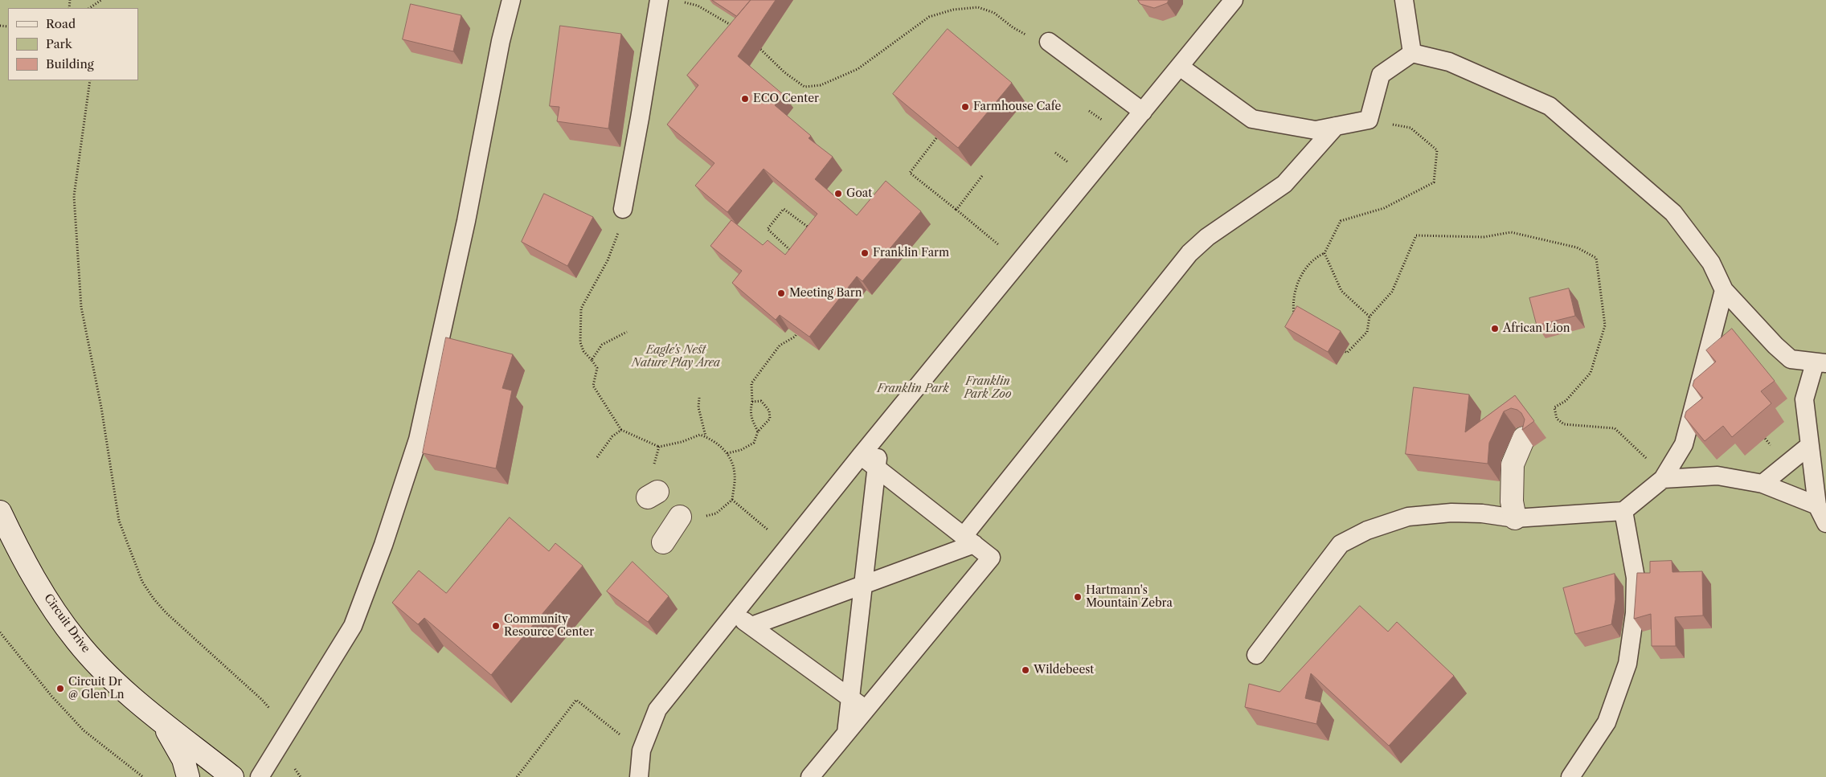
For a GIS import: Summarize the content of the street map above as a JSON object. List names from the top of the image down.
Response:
{
  "streets": {
    "main road": ["Circuit Drive"]
  },
  "parks": ["Eagle's Nest Nature Play Area", "Franklin Park Zoo", "Franklin Park"],
  "places": [
    "ECO Center",
    "Farmhouse Cafe",
    "Goat",
    "Franklin Farm",
    "Meeting Barn",
    "African Lion",
    "Hartmann's Mountain Zebra",
    "Community Resource Center",
    "Wildebeest",
    "Circuit Dr @ Glen Ln"
  ],
  "legend": ["Road", "Park", "Building"]
}
